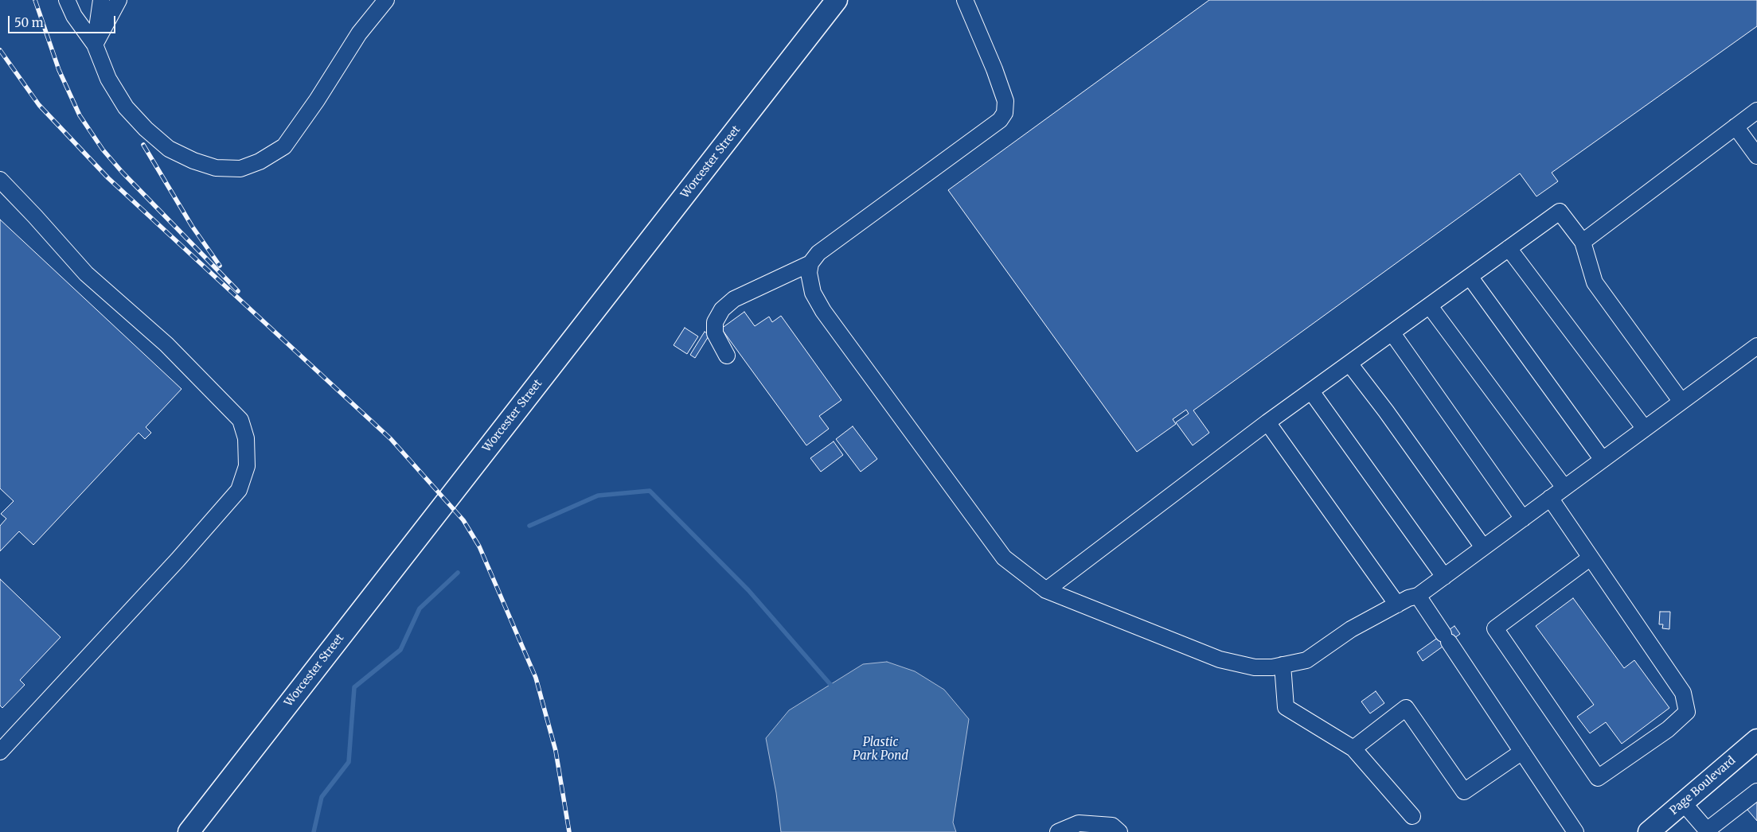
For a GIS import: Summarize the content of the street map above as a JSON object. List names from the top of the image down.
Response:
{
  "streets": {
    "main road": ["Worcester Street", "Page Boulevard"]
  },
  "water": ["Plastic Park Pond"],
  "scale_bar": "50 m"
}
